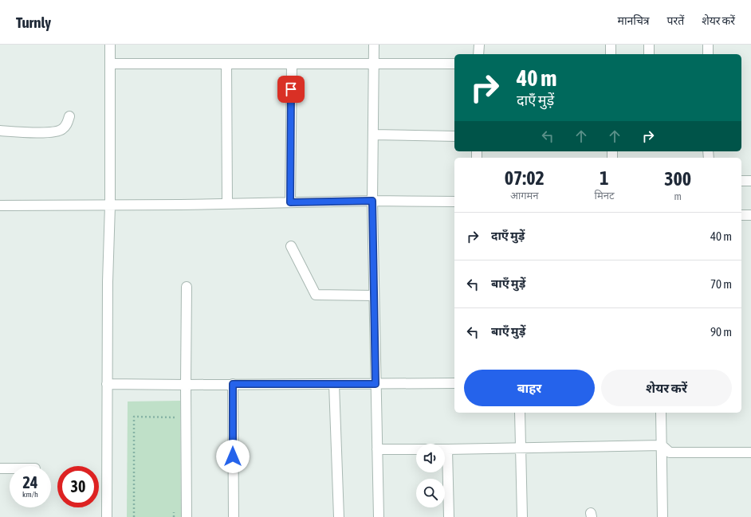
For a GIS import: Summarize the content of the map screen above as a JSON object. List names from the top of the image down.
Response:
{
  "page": {
    "header": "Turnly",
    "nav": ["मानचित्र", "परतें", "शेयर करें"],
    "turn": ["40 m", "दाएँ मुड़ें"],
    "eta": [
      "07:02",
      "आगमन",
      "1",
      "मिनट",
      "300",
      "m"
    ],
    "list": [
      {
        "name": "दाएँ मुड़ें",
        "value": "40 m"
      },
      {
        "name": "बाएँ मुड़ें",
        "value": "70 m"
      },
      {
        "name": "बाएँ मुड़ें",
        "value": "90 m"
      }
    ],
    "buttons": ["बाहर", "शेयर करें"],
    "speed": "24 km/h",
    "limit": "30"
  }
}
